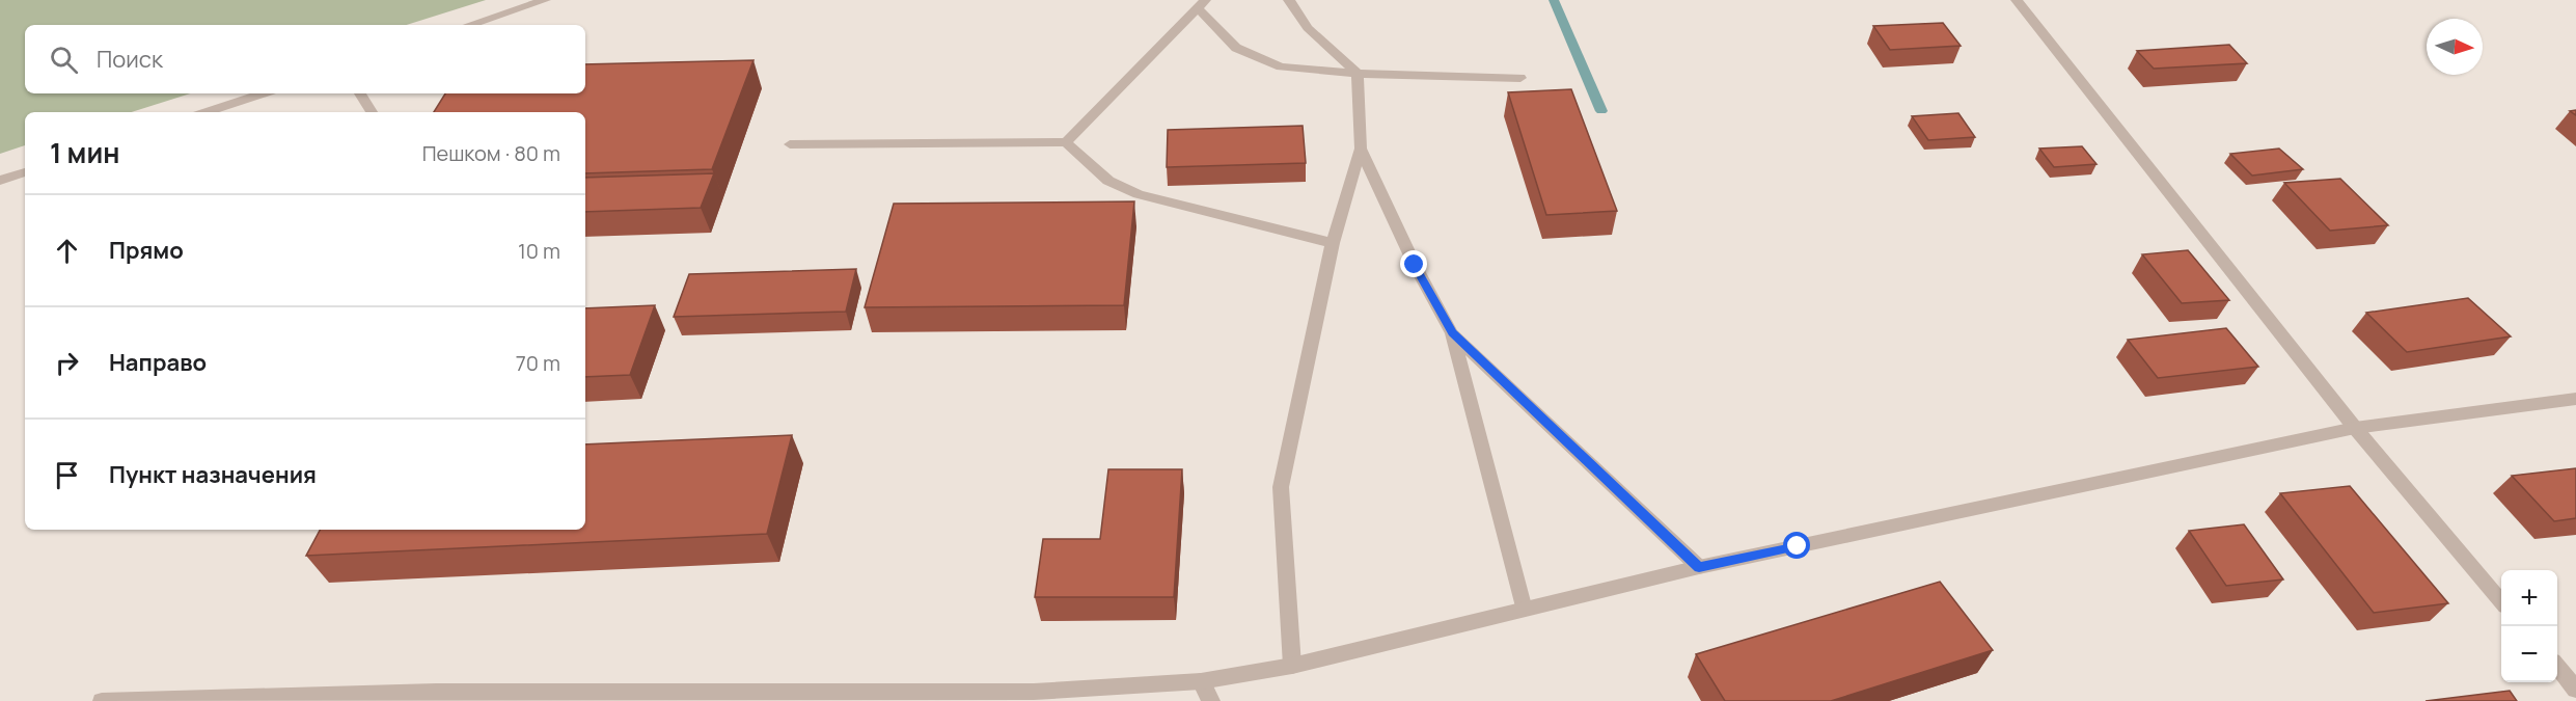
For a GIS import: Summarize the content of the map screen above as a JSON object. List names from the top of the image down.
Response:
{
  "north": "right",
  "page": {
    "search": "Поиск",
    "heading": ["1 мин", "Пешком · 80 m"],
    "list": [
      ["Прямо", "10 m"],
      ["Направо", "70 m"],
      "Пункт назначения"
    ],
    "map_buttons": ["+", "−"]
  }
}
